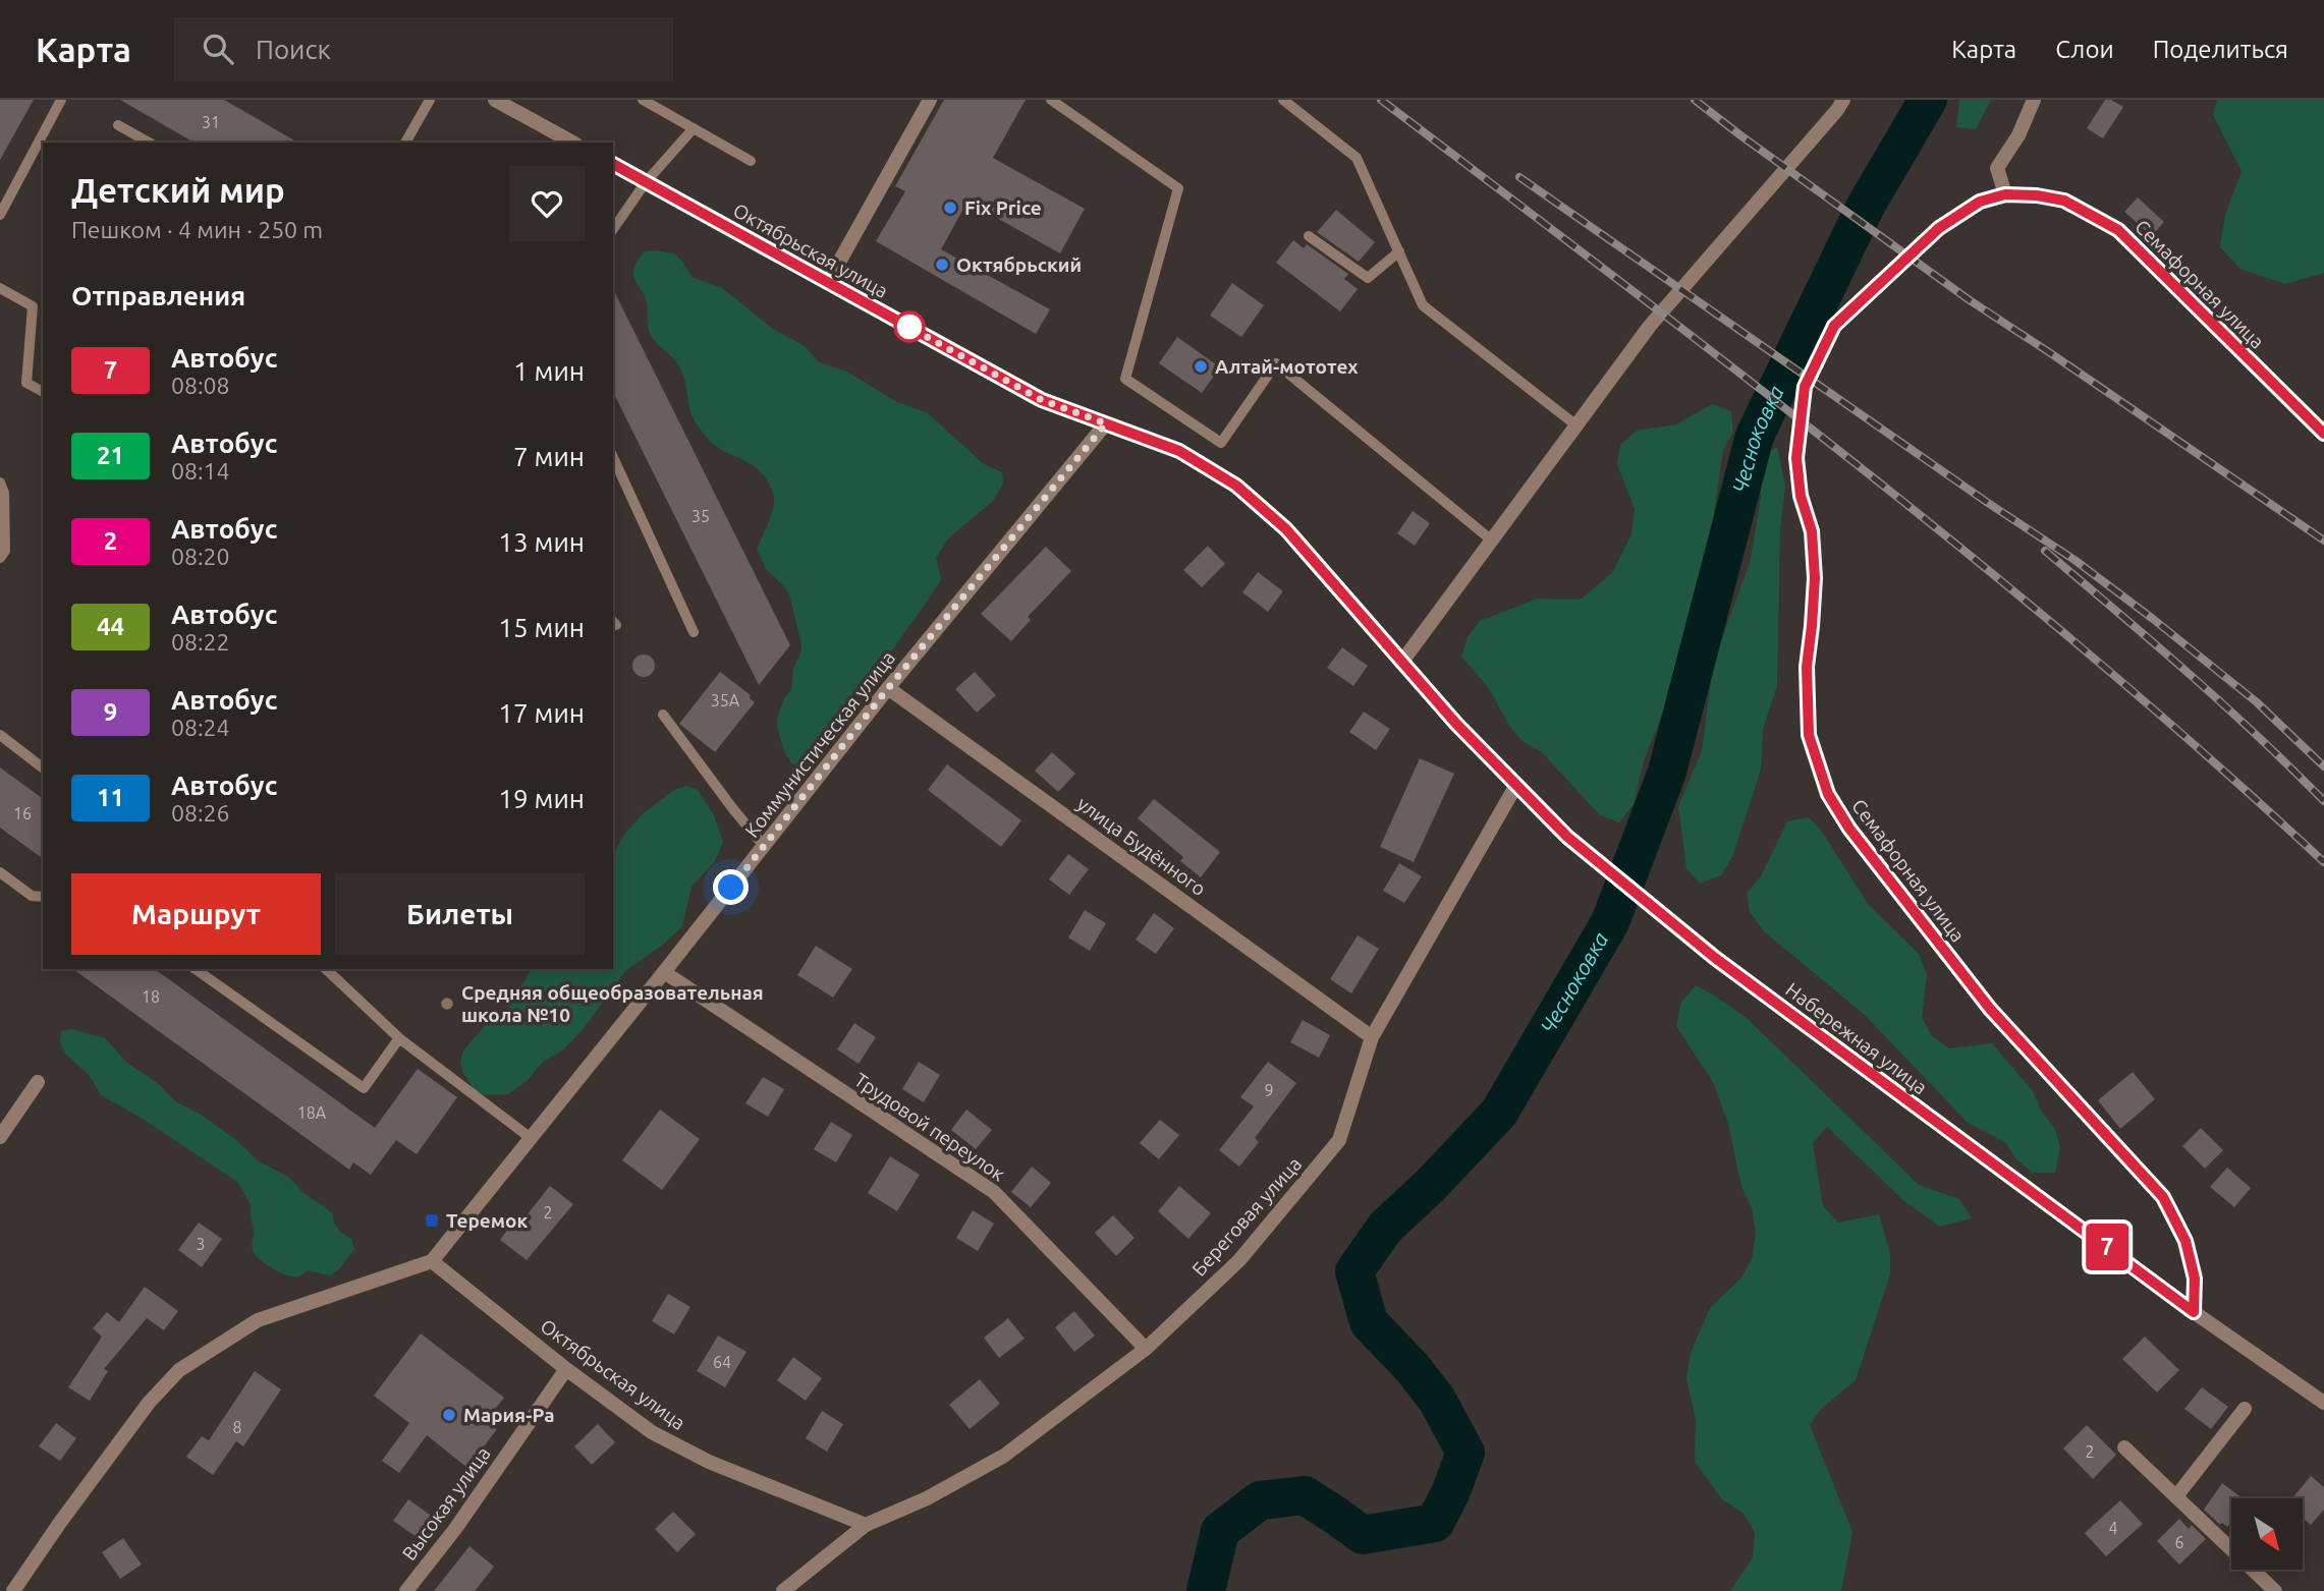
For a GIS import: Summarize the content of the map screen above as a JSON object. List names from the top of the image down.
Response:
{
  "streets": {
    "street": [
      "Октябрьская улица",
      "Семафорная улица",
      "Коммунистическая улица",
      "улица Будённого",
      "Набережная улица",
      "Трудовой переулок",
      "Береговая улица",
      "Высокая улица"
    ]
  },
  "crossings": [
    ["Октябрьская улица", "Коммунистическая улица"],
    ["Октябрьская улица", "Набережная улица"],
    ["Октябрьская улица", "Береговая улица"],
    ["Октябрьская улица", "Высокая улица"],
    ["Семафорная улица", "Набережная улица"],
    ["Коммунистическая улица", "улица Будённого"],
    ["Коммунистическая улица", "Трудовой переулок"],
    ["улица Будённого", "Береговая улица"],
    ["Набережная улица", "Береговая улица"],
    ["Трудовой переулок", "Береговая улица"]
  ],
  "water": ["Чесноковка"],
  "places": {
    "other": [
      "Fix Price",
      "Октябрьский",
      "Алтай-мототех",
      "Средняя общеобразовательная школа №10",
      "Мария-Ра"
    ],
    "transit": ["Теремок"]
  },
  "lines": ["bus line 7"],
  "house_numbers": [
    "31",
    "35",
    "35А",
    "16",
    "18",
    "9",
    "18А",
    "2",
    "3",
    "64",
    "8",
    "2",
    "4",
    "6"
  ],
  "north": "bottom right",
  "page": {
    "header": "Карта",
    "search": "Поиск",
    "nav": ["Карта", "Слои", "Поделиться"],
    "on_map": "7",
    "heading": [
      ["Детский мир", "Пешком · 4 мин · 250 m"],
      "Отправления"
    ],
    "list": [
      {
        "mark": "7",
        "name": "Автобус",
        "note": "08:08",
        "value": "1 мин"
      },
      {
        "mark": "21",
        "name": "Автобус",
        "note": "08:14",
        "value": "7 мин"
      },
      {
        "mark": "2",
        "name": "Автобус",
        "note": "08:20",
        "value": "13 мин"
      },
      {
        "mark": "44",
        "name": "Автобус",
        "note": "08:22",
        "value": "15 мин"
      },
      {
        "mark": "9",
        "name": "Автобус",
        "note": "08:24",
        "value": "17 мин"
      },
      {
        "mark": "11",
        "name": "Автобус",
        "note": "08:26",
        "value": "19 мин"
      }
    ],
    "buttons": ["Маршрут", "Билеты"]
  }
}
